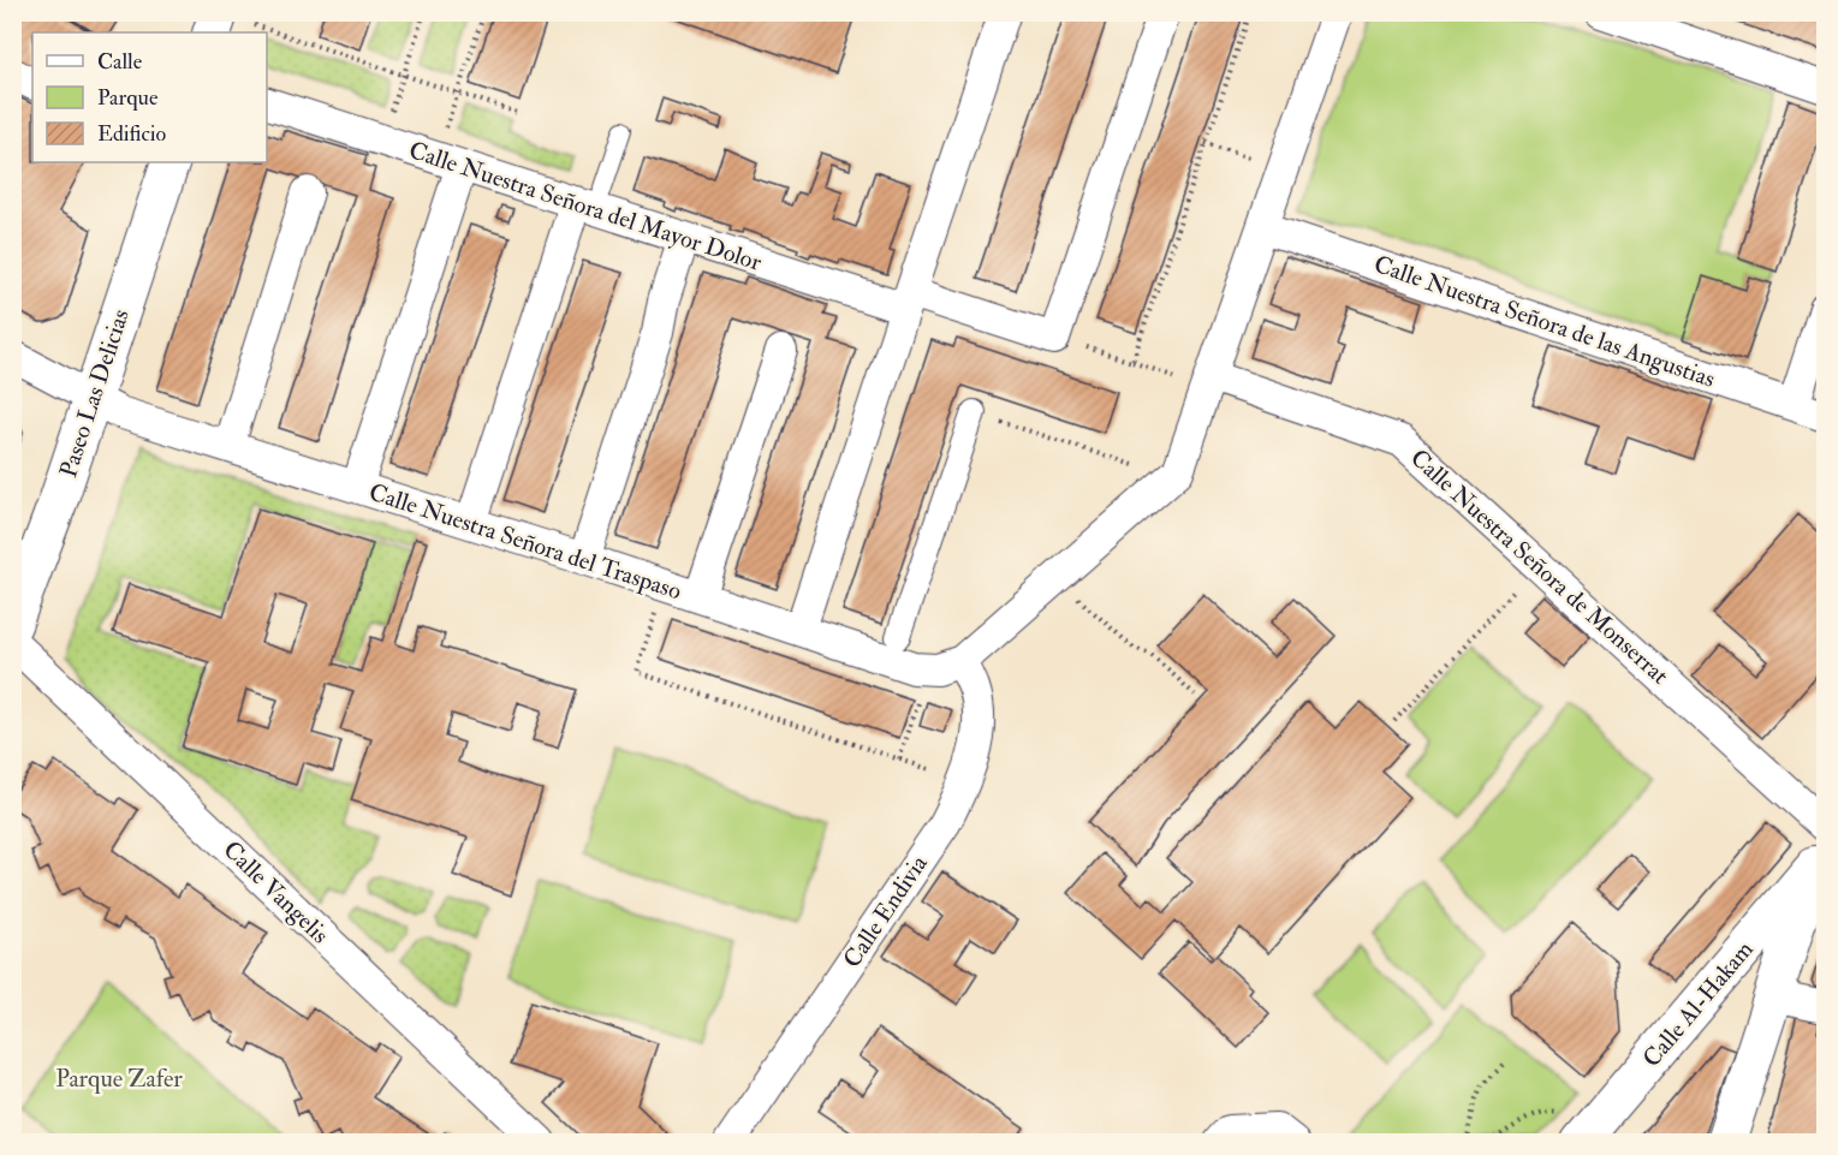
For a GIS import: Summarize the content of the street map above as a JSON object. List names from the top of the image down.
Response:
{
  "streets": {
    "street": [
      "Calle Nuestra Señora del Mayor Dolor",
      "Calle Nuestra Señora de las Angustias",
      "Paseo Las Delicias",
      "Calle Nuestra Señora del Traspaso",
      "Calle Nuestra Señora de Monserrat",
      "Calle Vangelis",
      "Calle Endivia",
      "Calle Al-Hakam"
    ]
  },
  "crossings": [
    ["Paseo Las Delicias", "Calle Nuestra Señora del Traspaso"],
    ["Calle Nuestra Señora del Traspaso", "Calle Endivia"]
  ],
  "parks": ["Parque Zafer"],
  "legend": ["Calle", "Parque", "Edificio"]
}
